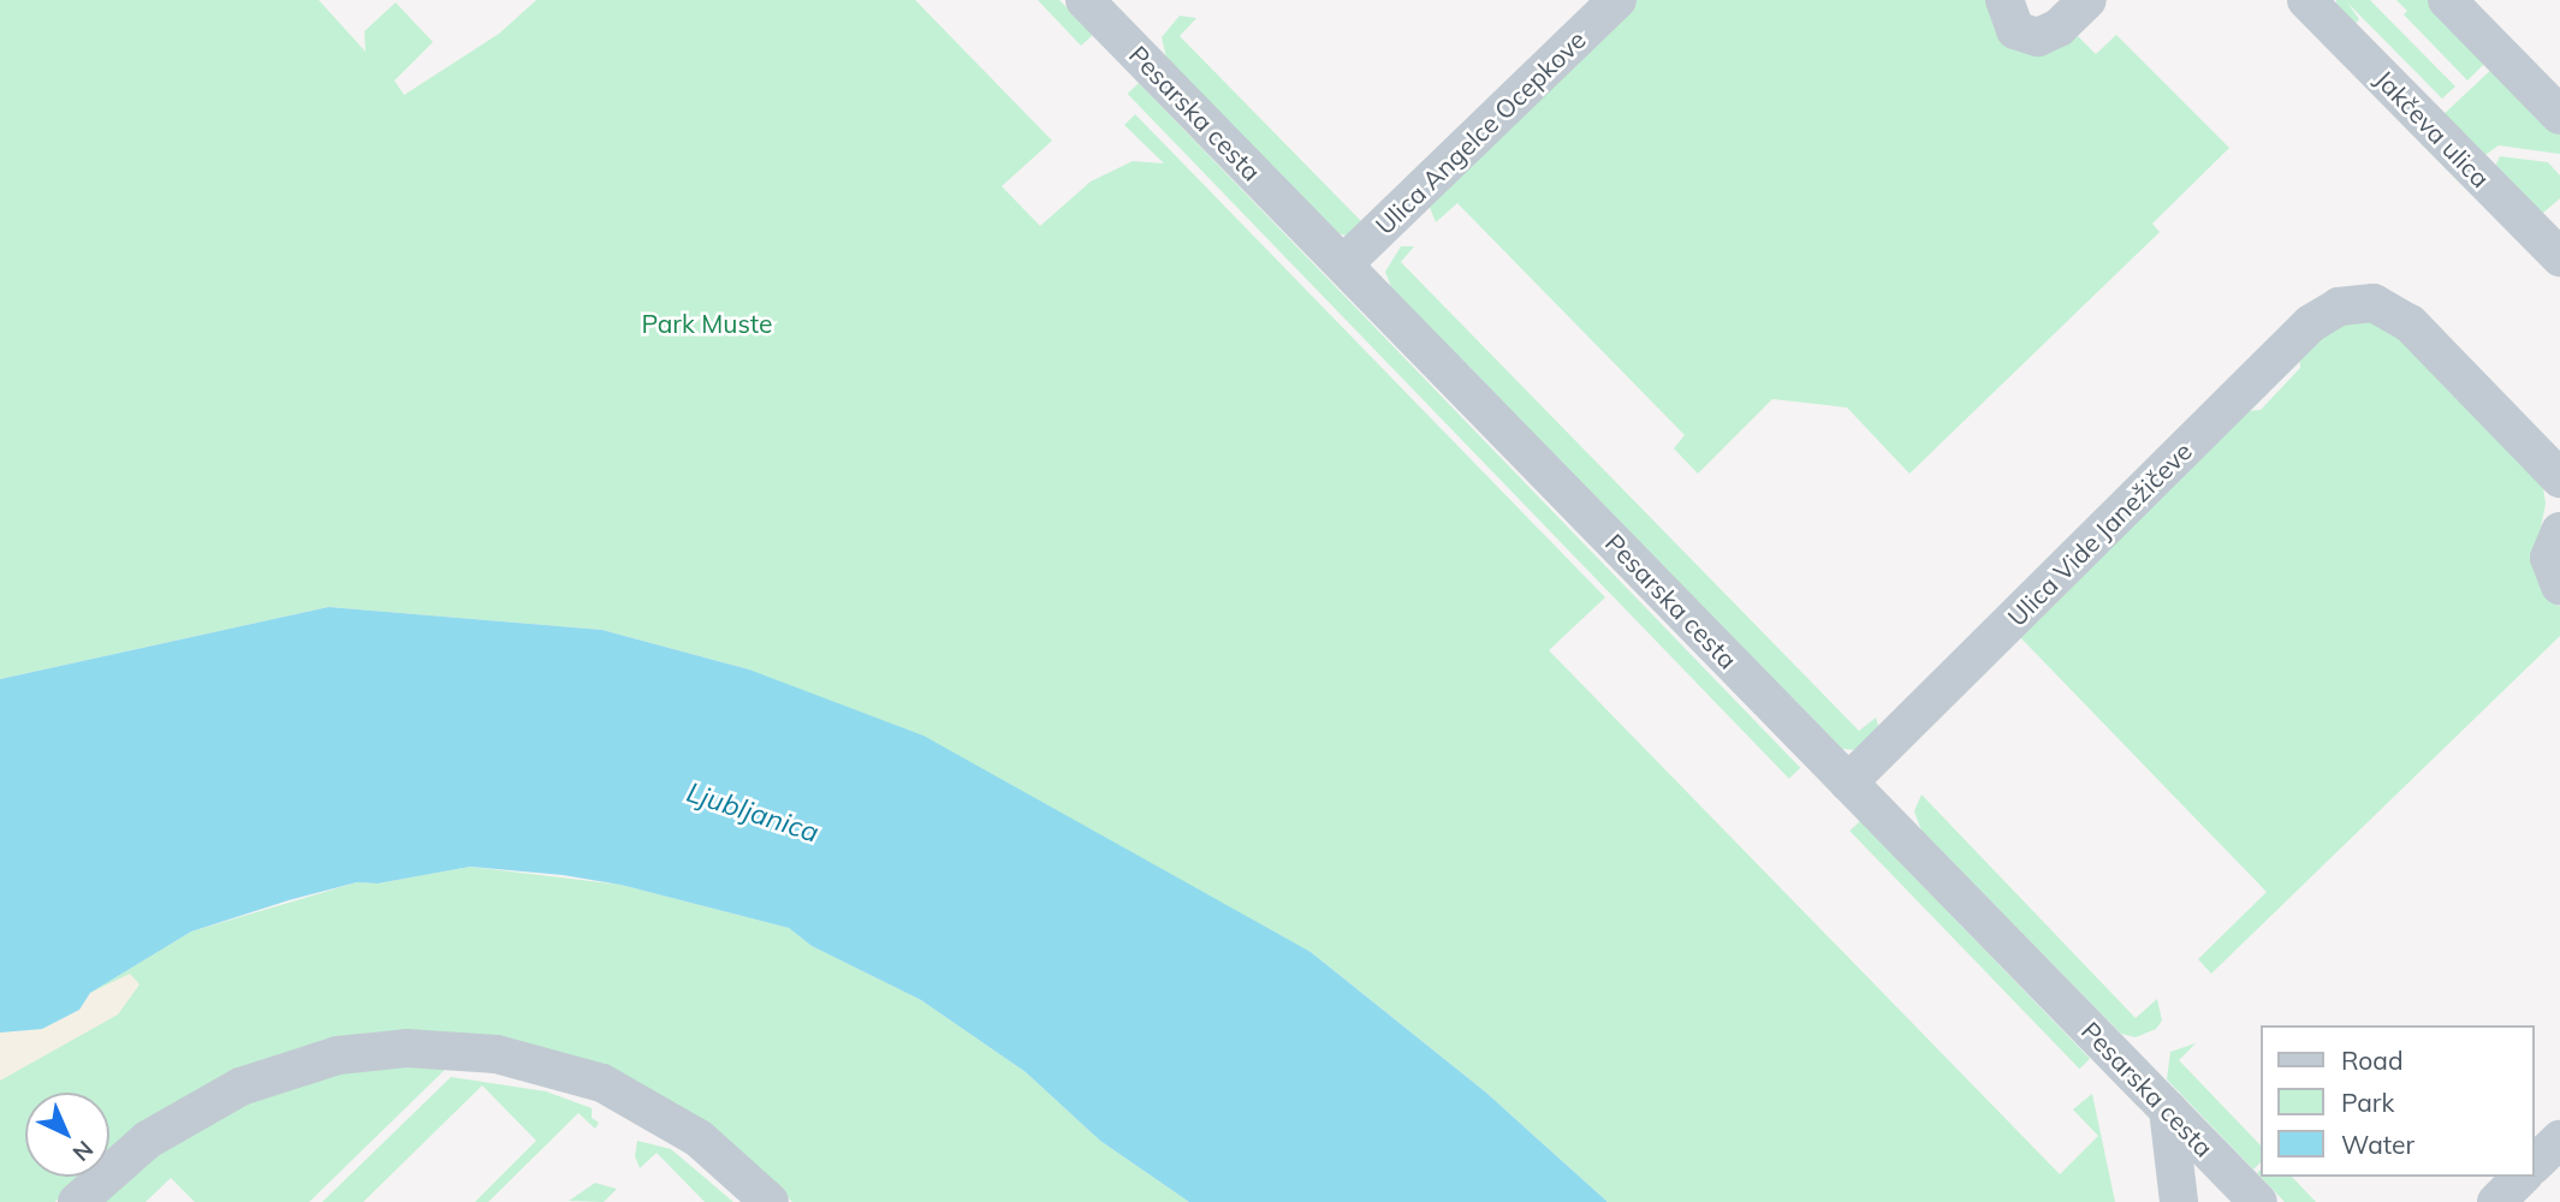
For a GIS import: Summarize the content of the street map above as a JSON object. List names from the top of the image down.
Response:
{
  "streets": {
    "street": [
      "Pesarska cesta",
      "Jakčeva ulica",
      "Ulica Angelce Ocepkove",
      "Ulica Vide Janežičeve"
    ]
  },
  "crossings": [
    ["Pesarska cesta", "Ulica Angelce Ocepkove"],
    ["Pesarska cesta", "Ulica Vide Janežičeve"]
  ],
  "water": ["Ljubljanica"],
  "parks": ["Park Muste"],
  "legend": ["Road", "Park", "Water"],
  "north": "bottom right"
}
